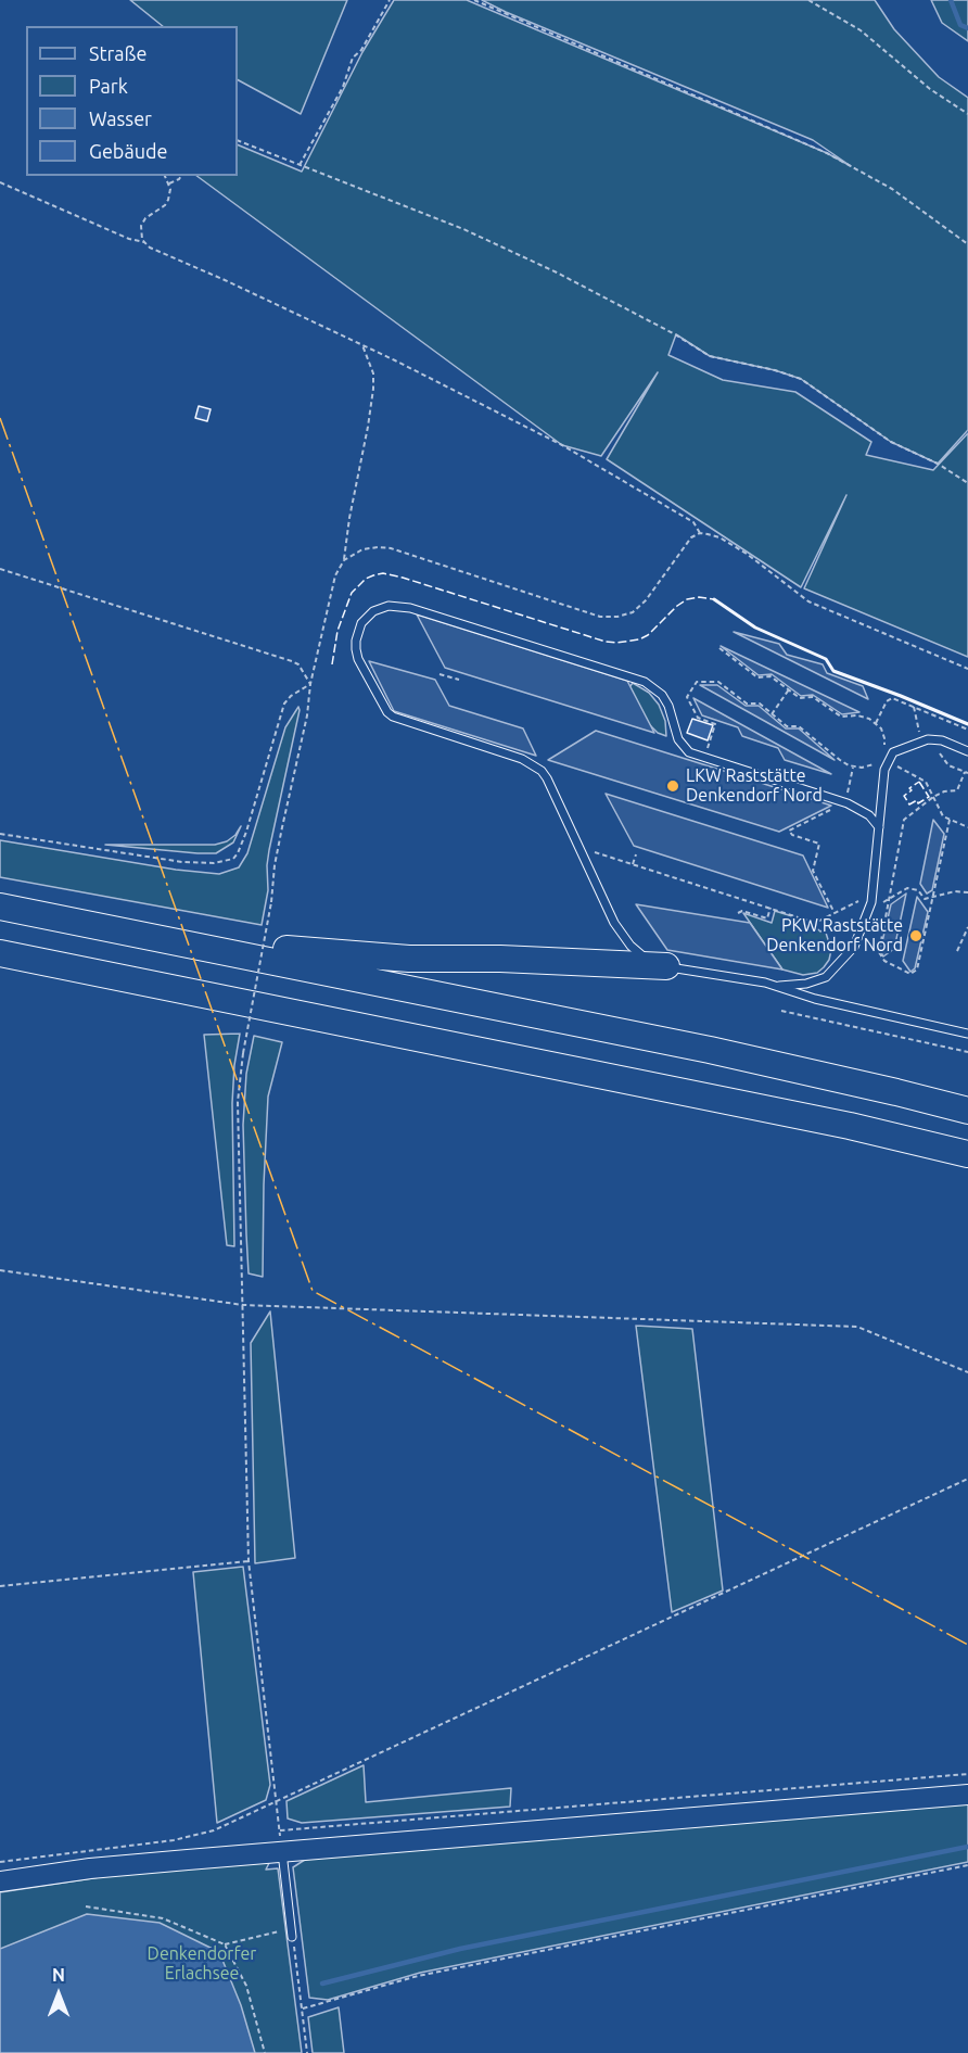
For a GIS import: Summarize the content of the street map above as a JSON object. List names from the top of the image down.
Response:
{
  "parks": ["Denkendorfer Erlachsee"],
  "places": ["LKW Raststätte Denkendorf Nord", "PKW Raststätte Denkendorf Nord"],
  "legend": [
    "Straße",
    "Park",
    "Wasser",
    "Gebäude"
  ],
  "north": "top"
}
